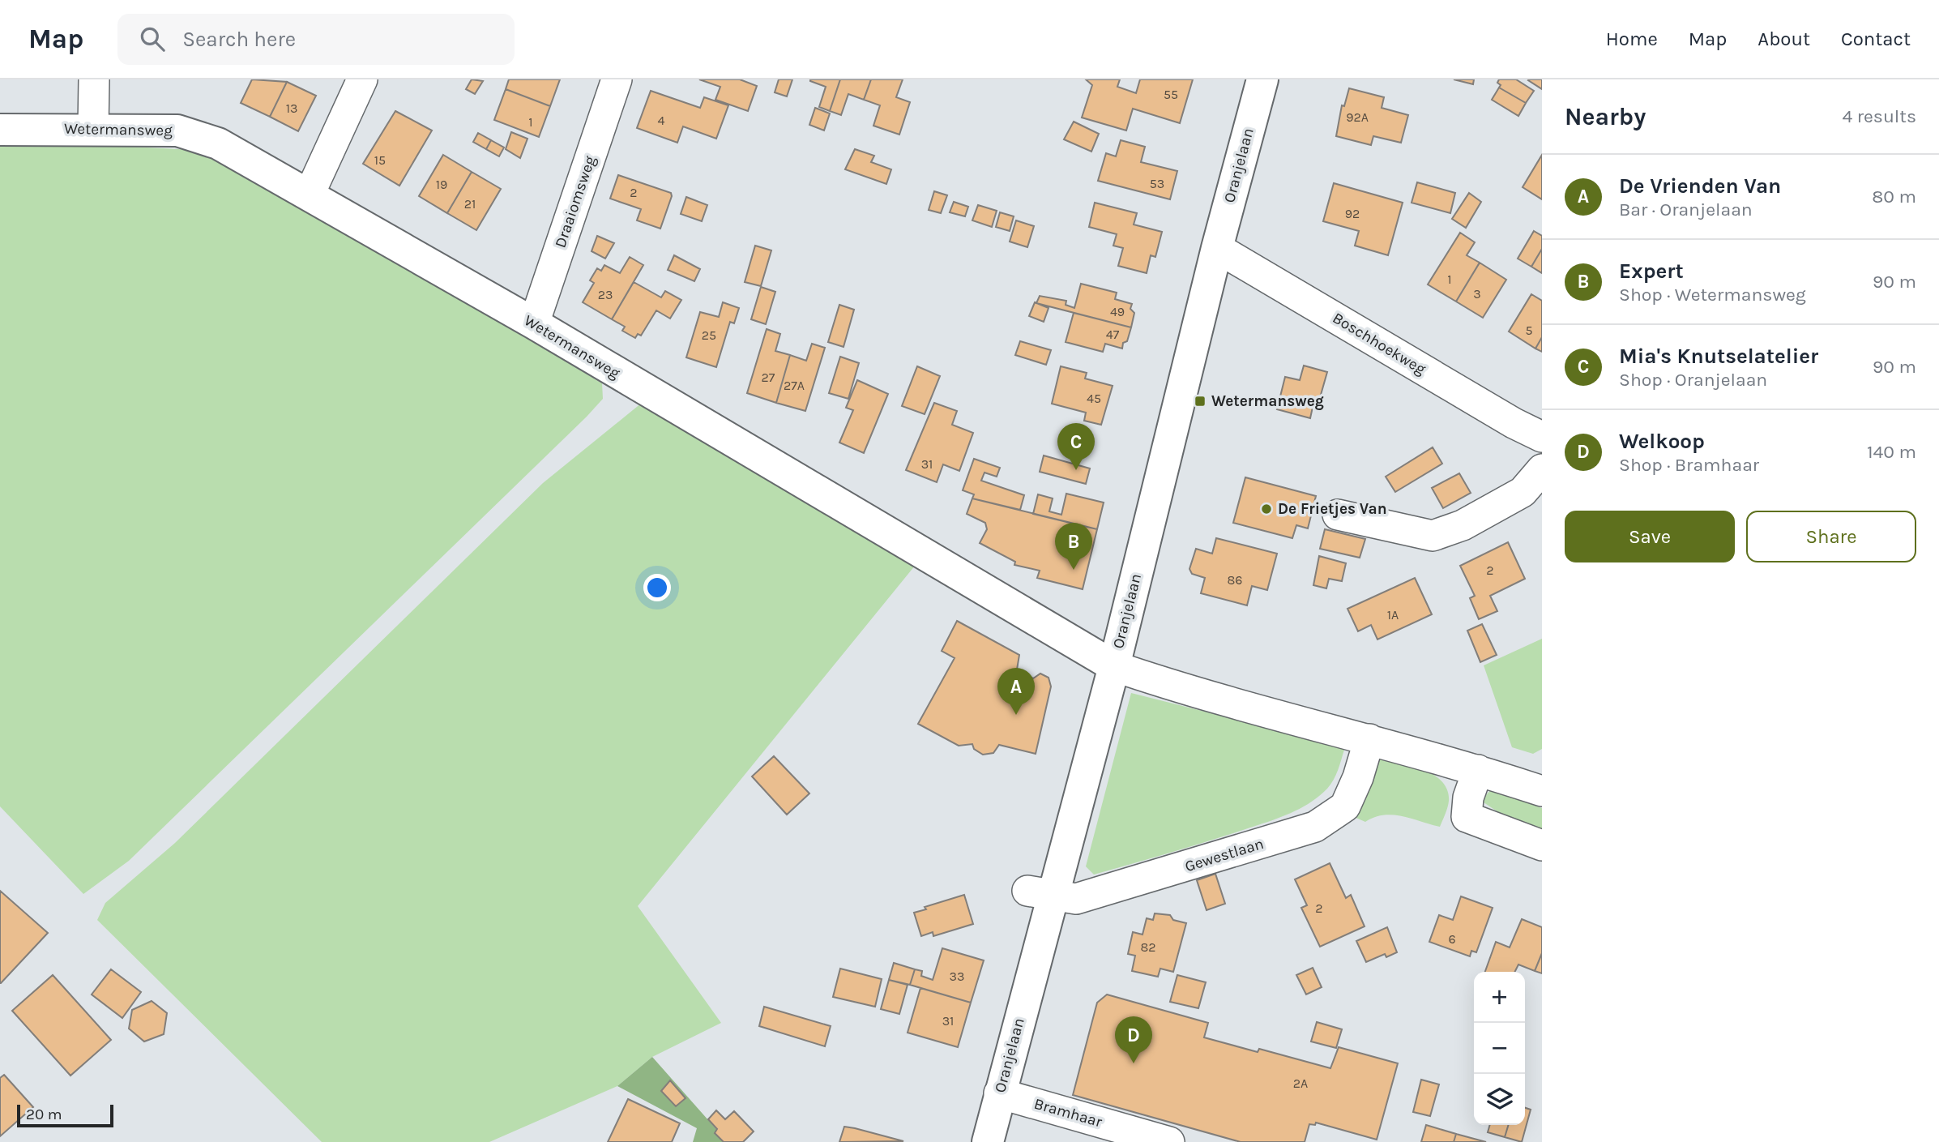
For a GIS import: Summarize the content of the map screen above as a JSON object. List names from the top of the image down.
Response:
{
  "streets": {
    "street": [
      "Wetermansweg",
      "Oranjelaan",
      "Draaiomsweg",
      "Boschhoekweg",
      "Gewestlaan",
      "Bramhaar"
    ]
  },
  "crossings": [
    ["Wetermansweg", "Oranjelaan"],
    ["Wetermansweg", "Draaiomsweg"],
    ["Oranjelaan", "Boschhoekweg"],
    ["Oranjelaan", "Gewestlaan"],
    ["Oranjelaan", "Bramhaar"]
  ],
  "places": {
    "transit": ["Wetermansweg"],
    "other": ["De Frietjes Van"]
  },
  "house_numbers": [
    "55",
    "13",
    "92A",
    "4",
    "1",
    "15",
    "53",
    "19",
    "2",
    "21",
    "92",
    "1",
    "3",
    "23",
    "49",
    "5",
    "47",
    "25",
    "27",
    "27A",
    "45",
    "31",
    "2",
    "86",
    "1A",
    "2",
    "6",
    "82",
    "33",
    "31",
    "2A"
  ],
  "scale_bar": "20 m",
  "page": {
    "header": "Map",
    "search": "Search here",
    "nav": [
      "Home",
      "Map",
      "About",
      "Contact"
    ],
    "heading": ["Nearby", "4 results"],
    "list": [
      {
        "mark": "A",
        "name": "De Vrienden Van",
        "note": "Bar · Oranjelaan",
        "value": "80 m"
      },
      {
        "mark": "B",
        "name": "Expert",
        "note": "Shop · Wetermansweg",
        "value": "90 m"
      },
      {
        "mark": "C",
        "name": "Mia's Knutselatelier",
        "note": "Shop · Oranjelaan",
        "value": "90 m"
      },
      {
        "mark": "D",
        "name": "Welkoop",
        "note": "Shop · Bramhaar",
        "value": "140 m"
      }
    ],
    "pins": [
      "C",
      "B",
      "A",
      "D"
    ],
    "buttons": ["Save", "Share"],
    "map_buttons": ["+", "−"],
    "scale": "20 m"
  }
}
